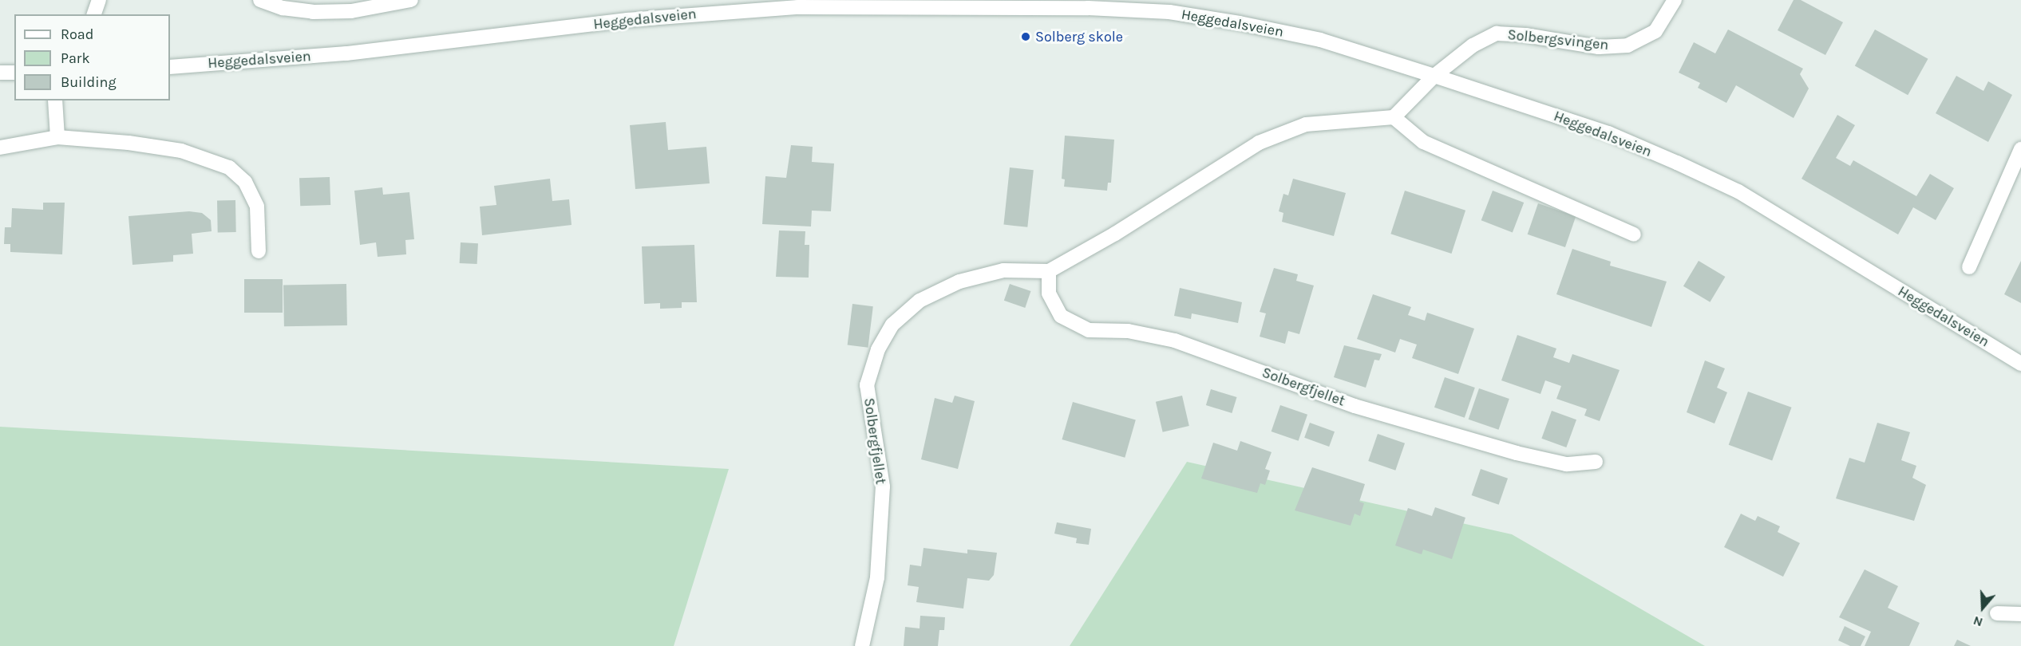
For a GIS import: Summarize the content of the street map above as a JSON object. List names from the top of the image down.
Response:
{
  "streets": {
    "main road": ["Heggedalsveien", "Solbergsvingen", "Solbergfjellet"]
  },
  "crossings": [
    ["Heggedalsveien", "Solbergsvingen"]
  ],
  "places": ["Solberg skole"],
  "legend": ["Road", "Park", "Building"],
  "north": "bottom"
}
